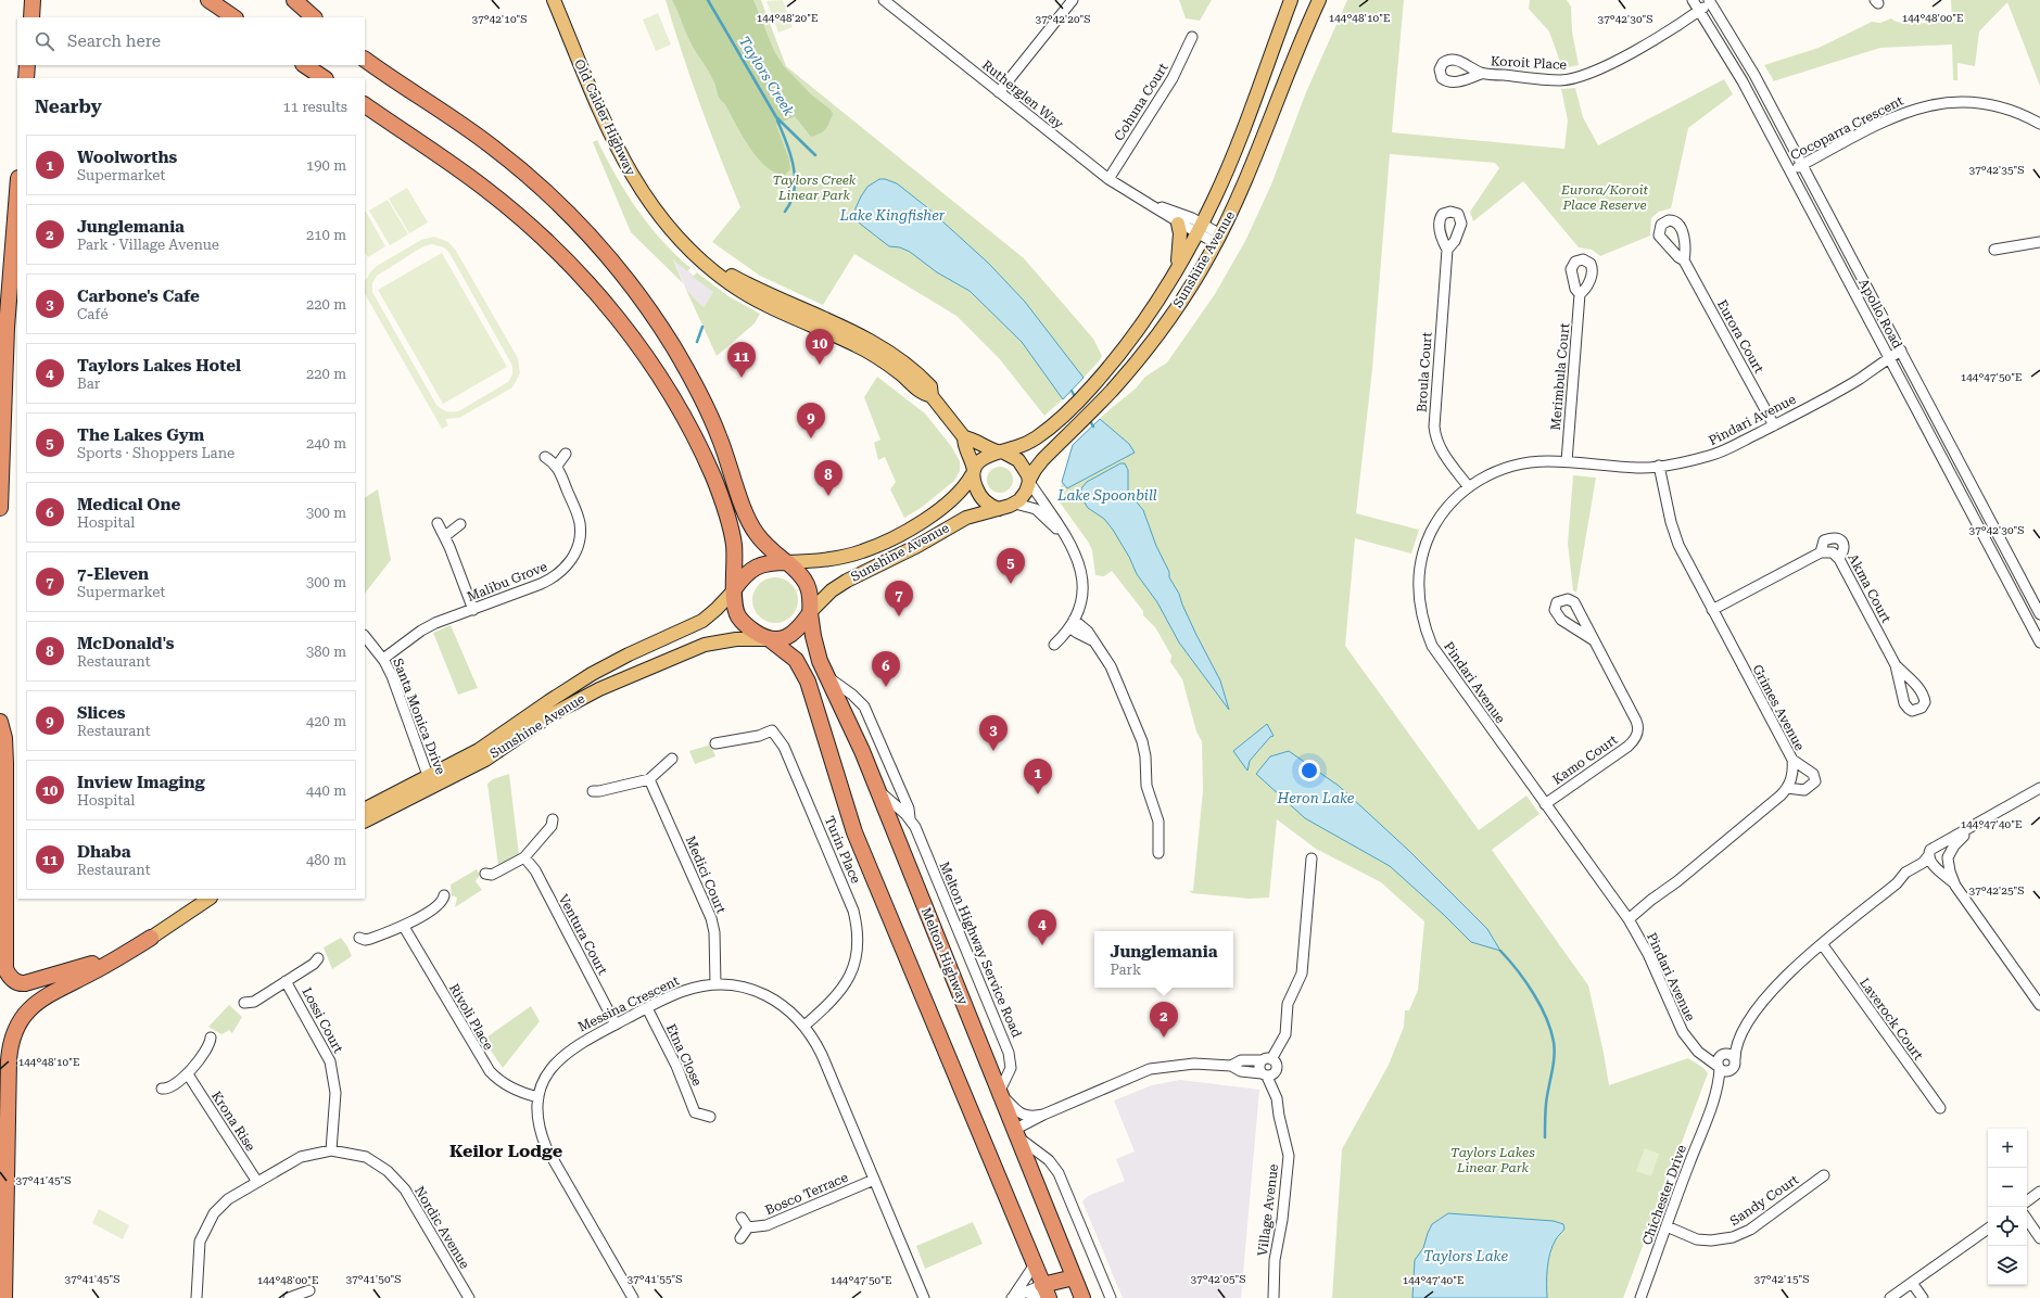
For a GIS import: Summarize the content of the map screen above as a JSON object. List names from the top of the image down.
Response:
{
  "streets": {
    "highway": ["Melton Highway"],
    "main road": ["Old Calder Highway", "Sunshine Avenue"],
    "street": [
      "Koroit Place",
      "Rutherglen Way",
      "Cohuna Court",
      "Cocoparra Crescent",
      "Apollo Road",
      "Eurora Court",
      "Broula Court",
      "Merimbula Court",
      "Pindari Avenue",
      "Malibu Grove",
      "Akma Court",
      "Grimes Avenue",
      "Santa Monica Drive",
      "Kamo Court",
      "Turin Place",
      "Medici Court",
      "Ventura Court",
      "Melton Highway Service Road",
      "Messina Crescent",
      "Rivoli Place",
      "Laverock Court",
      "Lossi Court",
      "Etna Close",
      "Krona Rise",
      "Bosco Terrace",
      "Chichester Drive",
      "Sandy Court",
      "Village Avenue",
      "Nordic Avenue"
    ]
  },
  "crossings": [
    ["Koroit Place", "Apollo Road"],
    ["Rutherglen Way", "Cohuna Court"],
    ["Rutherglen Way", "Sunshine Avenue"],
    ["Old Calder Highway", "Sunshine Avenue"],
    ["Cocoparra Crescent", "Apollo Road"],
    ["Sunshine Avenue", "Santa Monica Drive"],
    ["Sunshine Avenue", "Melton Highway"],
    ["Apollo Road", "Pindari Avenue"],
    ["Eurora Court", "Pindari Avenue"],
    ["Broula Court", "Pindari Avenue"],
    ["Merimbula Court", "Pindari Avenue"],
    ["Pindari Avenue", "Grimes Avenue"],
    ["Pindari Avenue", "Kamo Court"],
    ["Pindari Avenue", "Chichester Drive"],
    ["Malibu Grove", "Santa Monica Drive"],
    ["Turin Place", "Messina Crescent"],
    ["Medici Court", "Messina Crescent"],
    ["Ventura Court", "Messina Crescent"],
    ["Melton Highway Service Road", "Melton Highway"],
    ["Messina Crescent", "Rivoli Place"],
    ["Messina Crescent", "Etna Close"],
    ["Messina Crescent", "Bosco Terrace"],
    ["Lossi Court", "Nordic Avenue"],
    ["Krona Rise", "Nordic Avenue"],
    ["Chichester Drive", "Sandy Court"]
  ],
  "districts": ["Keilor Lodge"],
  "water": [
    "Taylors Creek",
    "Lake Kingfisher",
    "Lake Spoonbill",
    "Heron Lake",
    "Taylors Lake"
  ],
  "parks": ["Taylors Creek Linear Park", "Eurora/Koroit Place Reserve", "Taylors Lakes Linear Park"],
  "page": {
    "search": "Search here",
    "heading": ["Nearby", "11 results"],
    "list": [
      {
        "mark": "1",
        "name": "Woolworths",
        "note": "Supermarket",
        "value": "190 m"
      },
      {
        "mark": "2",
        "name": "Junglemania",
        "note": "Park · Village Avenue",
        "value": "210 m"
      },
      {
        "mark": "3",
        "name": "Carbone's Cafe",
        "note": "Café",
        "value": "220 m"
      },
      {
        "mark": "4",
        "name": "Taylors Lakes Hotel",
        "note": "Bar",
        "value": "220 m"
      },
      {
        "mark": "5",
        "name": "The Lakes Gym",
        "note": "Sports · Shoppers Lane",
        "value": "240 m"
      },
      {
        "mark": "6",
        "name": "Medical One",
        "note": "Hospital",
        "value": "300 m"
      },
      {
        "mark": "7",
        "name": "7-Eleven",
        "note": "Supermarket",
        "value": "300 m"
      },
      {
        "mark": "8",
        "name": "McDonald's",
        "note": "Restaurant",
        "value": "380 m"
      },
      {
        "mark": "9",
        "name": "Slices",
        "note": "Restaurant",
        "value": "420 m"
      },
      {
        "mark": "10",
        "name": "Inview Imaging",
        "note": "Hospital",
        "value": "440 m"
      },
      {
        "mark": "11",
        "name": "Dhaba",
        "note": "Restaurant",
        "value": "480 m"
      }
    ],
    "pins": [
      "10",
      "11",
      "9",
      "8",
      "5",
      "7",
      "6",
      "3",
      "1",
      "4",
      "2"
    ],
    "popup": ["Junglemania", "Park"],
    "map_buttons": ["+", "−"]
  },
  "coordinates": [
    "144°48'20\"E",
    "144°48'10\"E",
    "144°48'00\"E",
    "37°42'10\"S",
    "37°42'20\"S",
    "37°42'30\"S",
    "37°42'35\"S",
    "144°47'50\"E",
    "144°47'40\"E",
    "37°42'25\"S",
    "37°41'45\"S",
    "37°41'50\"S",
    "37°41'55\"S",
    "37°42'05\"S",
    "37°42'15\"S"
  ]
}
